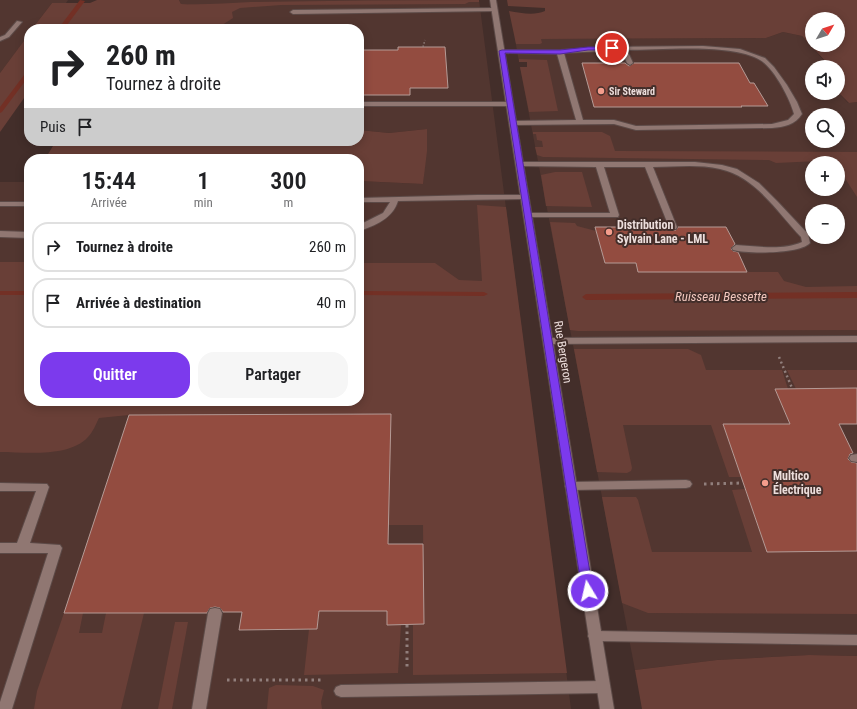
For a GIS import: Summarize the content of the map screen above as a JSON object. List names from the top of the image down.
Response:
{
  "streets": {
    "street": ["Rue Bergeron"]
  },
  "water": ["Ruisseau Bessette"],
  "places": ["Sir Steward", "Distribution Sylvain Lane - LML", "Multico Électrique"],
  "north": "top right",
  "page": {
    "map_buttons": ["+", "−"],
    "turn": ["260 m", "Tournez à droite"],
    "then": "Puis",
    "eta": [
      "15:44",
      "Arrivée",
      "1",
      "min",
      "300",
      "m"
    ],
    "list": [
      {
        "name": "Tournez à droite",
        "value": "260 m"
      },
      {
        "name": "Arrivée à destination",
        "value": "40 m"
      }
    ],
    "buttons": ["Quitter", "Partager"]
  }
}
